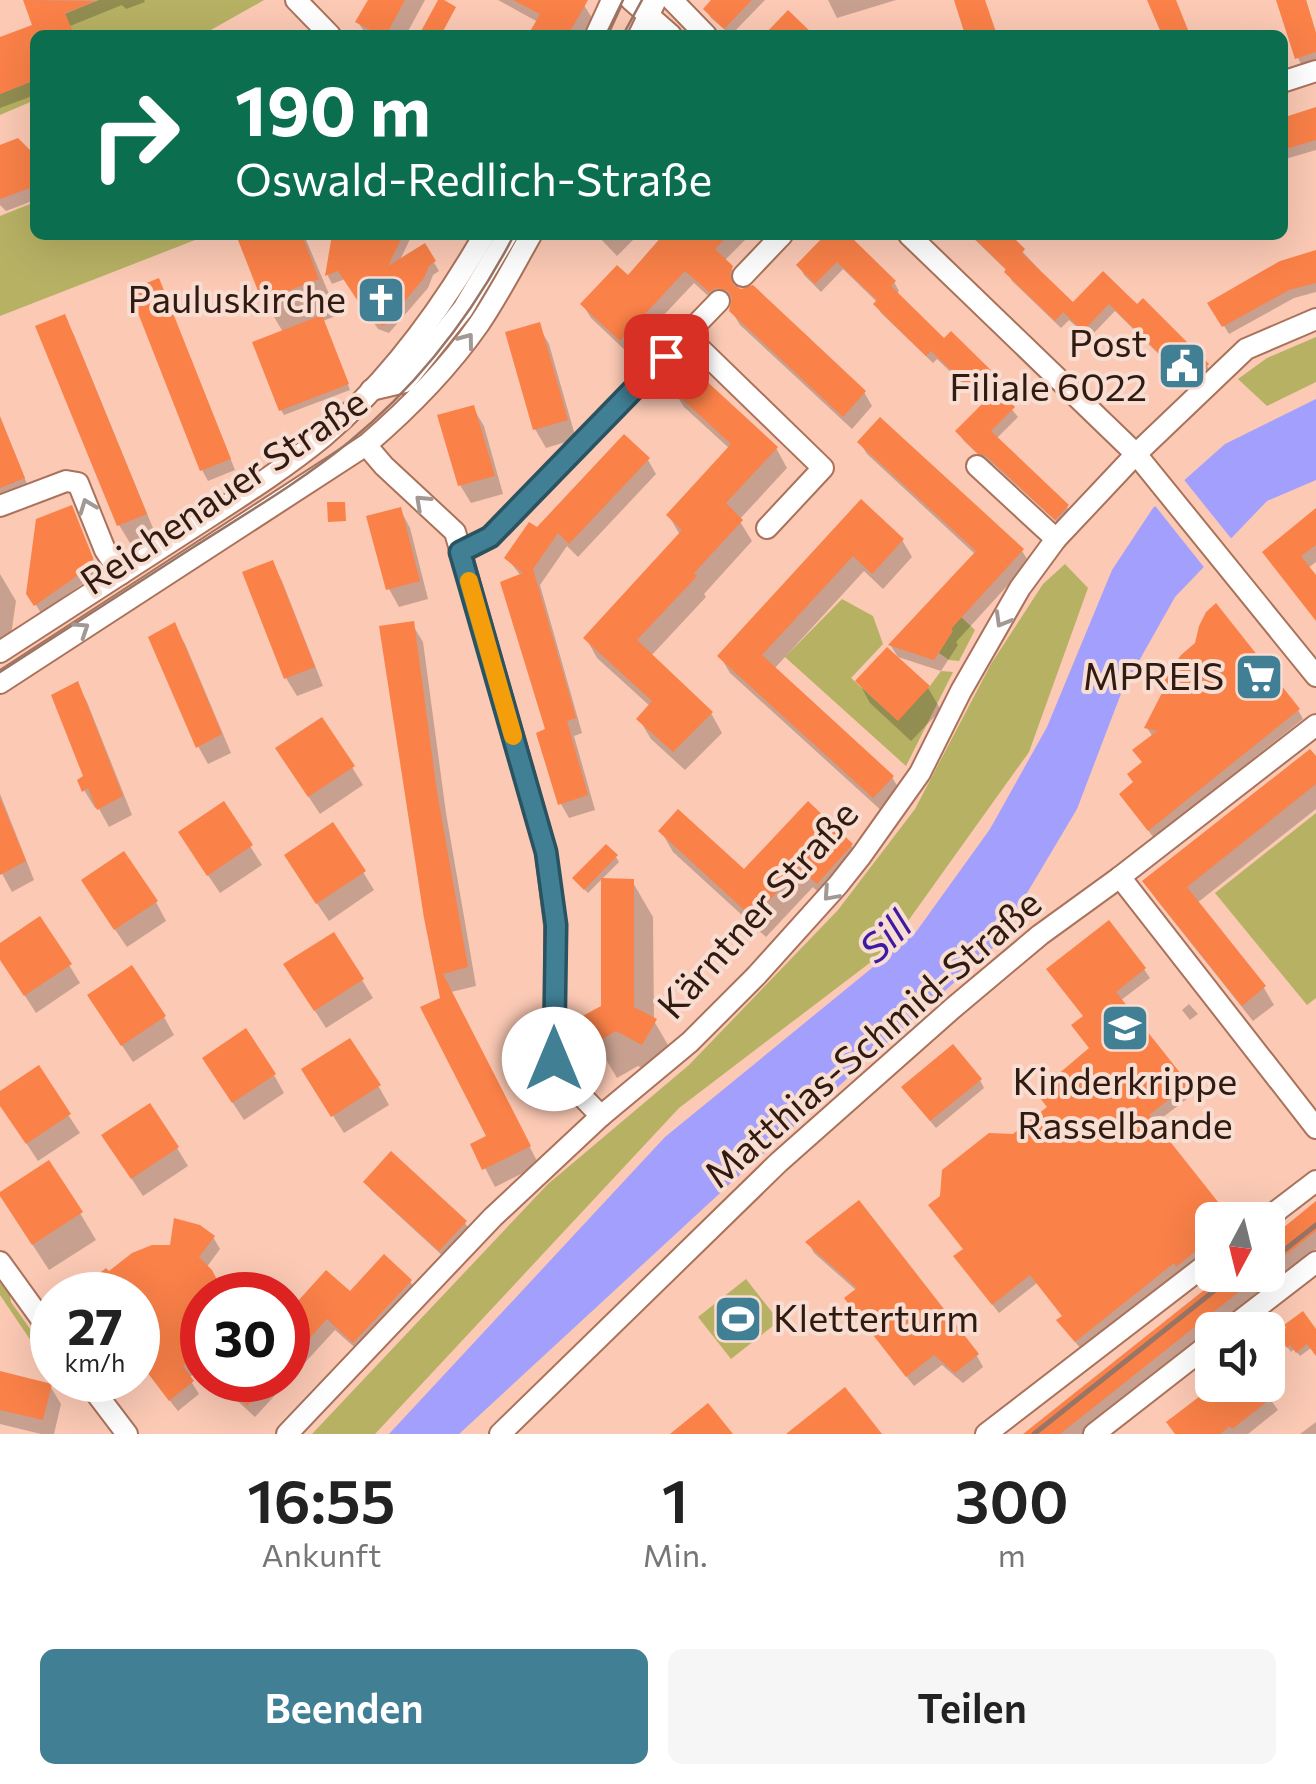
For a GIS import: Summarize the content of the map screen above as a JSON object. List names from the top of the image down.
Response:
{
  "streets": {
    "street": ["Reichenauer Straße", "Kärntner Straße", "Matthias-Schmid-Straße"]
  },
  "one_way": ["Kärntner Straße"],
  "water": ["Sill"],
  "places": {
    "church": ["Pauluskirche"],
    "public building": ["Post Filiale 6022"],
    "supermarket": ["MPREIS"],
    "school or university": ["Kinderkrippe Rasselbande"],
    "sports": ["Kletterturm"]
  },
  "north": "bottom",
  "page": {
    "turn": ["190 m", "Oswald-Redlich-Straße"],
    "speed": "27 km/h",
    "limit": "30",
    "eta": [
      "16:55",
      "Ankunft",
      "1",
      "Min.",
      "300",
      "m"
    ],
    "buttons": ["Beenden", "Teilen"]
  }
}
